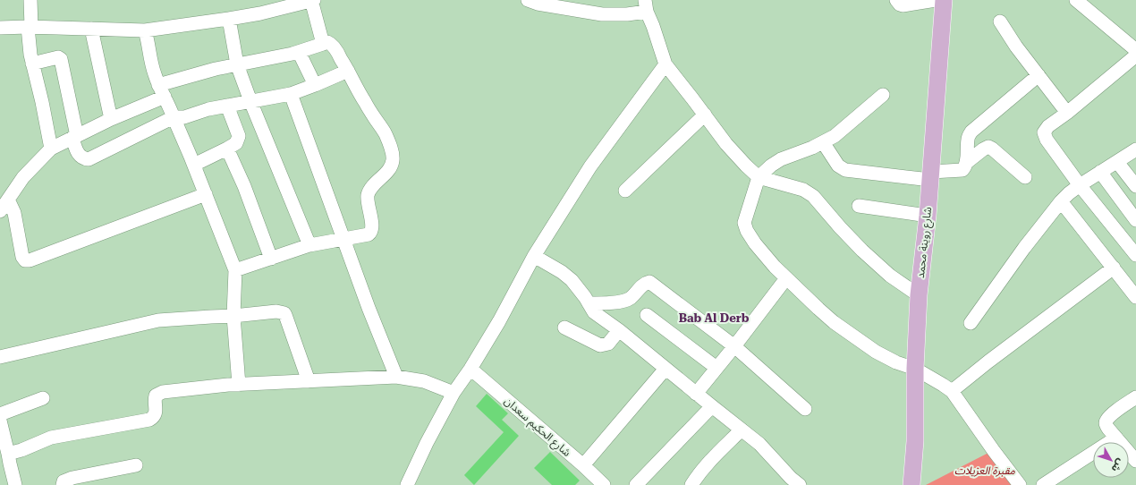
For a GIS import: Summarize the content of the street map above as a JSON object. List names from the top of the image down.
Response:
{
  "streets": {
    "main road": ["شارع روينة محمد"],
    "street": ["شارع الحكيم سعدان"]
  },
  "districts": ["Bab Al Derb"],
  "parks": ["مقبرة العزيلات"],
  "north": "bottom right"
}
